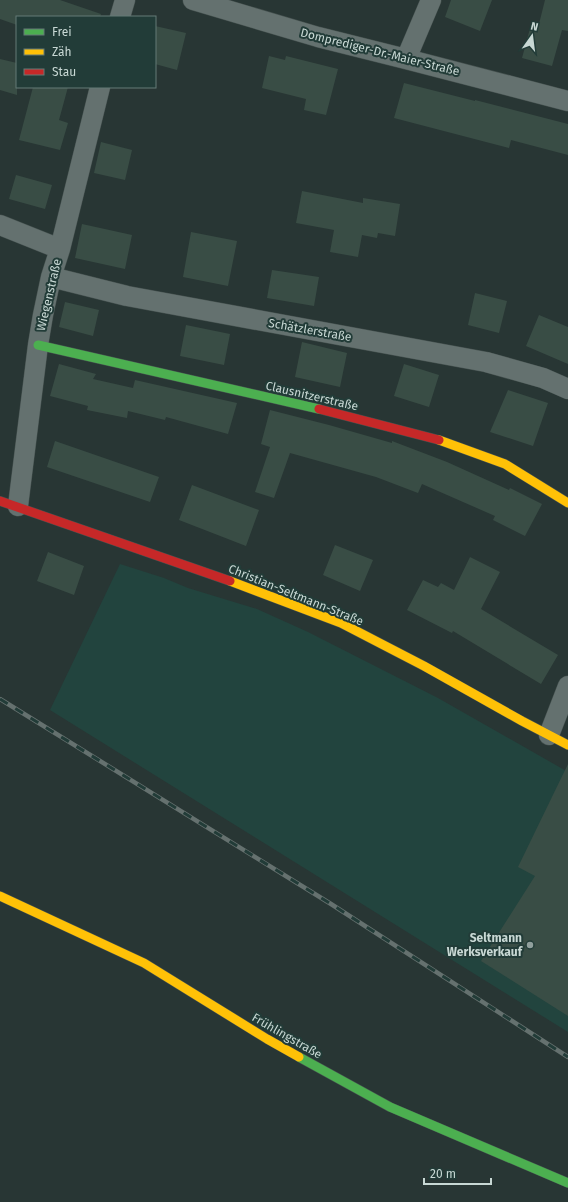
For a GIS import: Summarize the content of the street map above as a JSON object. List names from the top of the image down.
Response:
{
  "streets": {
    "street": [
      "Domprediger-Dr.-Maier-Straße",
      "Wiegenstraße",
      "Schätzlerstraße",
      "Clausnitzerstraße",
      "Christian-Seltmann-Straße",
      "Frühlingstraße"
    ]
  },
  "crossings": [
    ["Wiegenstraße", "Schätzlerstraße"],
    ["Wiegenstraße", "Clausnitzerstraße"],
    ["Wiegenstraße", "Christian-Seltmann-Straße"]
  ],
  "places": ["Seltmann Werksverkauf"],
  "legend": ["Frei", "Zäh", "Stau"],
  "scale_bar": "20 m",
  "north": "top"
}
